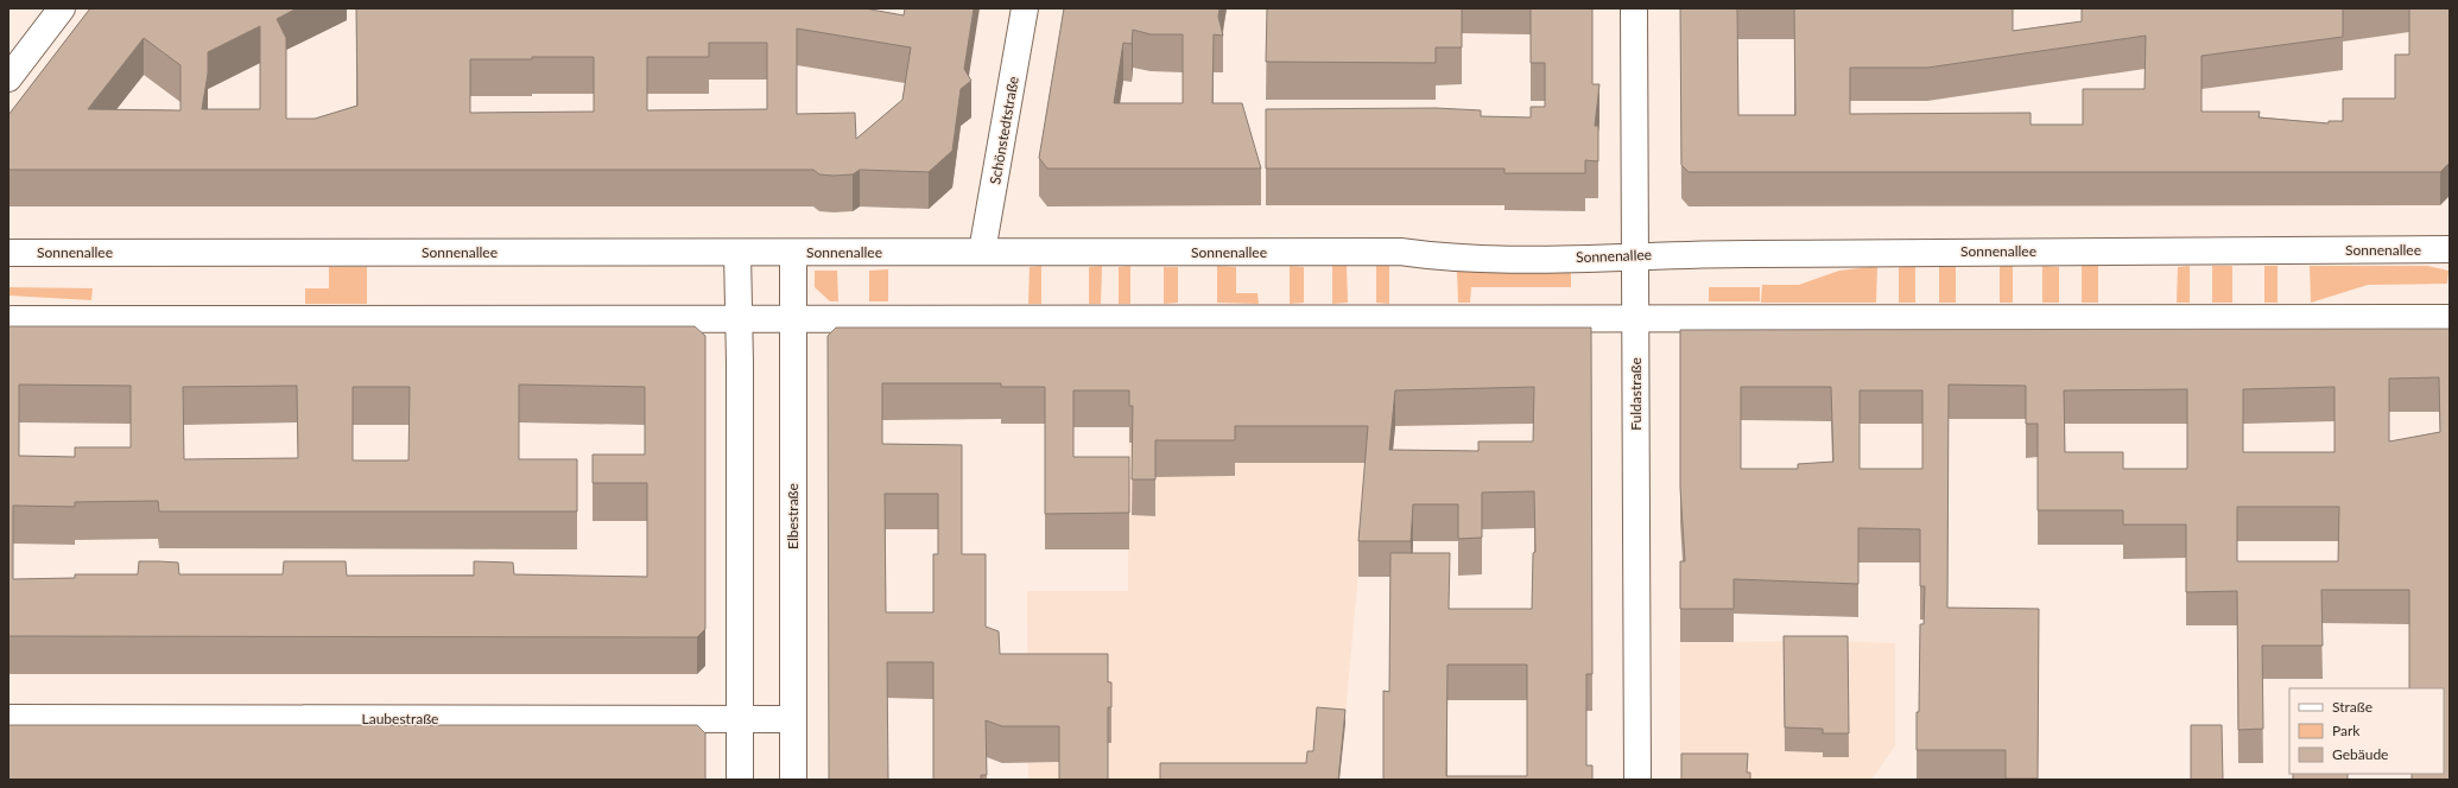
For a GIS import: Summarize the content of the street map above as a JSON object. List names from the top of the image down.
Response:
{
  "streets": {
    "main road": [
      "Schönstedtstraße",
      "Sonnenallee",
      "Fuldastraße",
      "Elbestraße",
      "Laubestraße"
    ]
  },
  "crossings": [
    ["Schönstedtstraße", "Sonnenallee"],
    ["Sonnenallee", "Fuldastraße"],
    ["Sonnenallee", "Elbestraße"],
    ["Elbestraße", "Laubestraße"]
  ],
  "legend": ["Straße", "Park", "Gebäude"]
}
